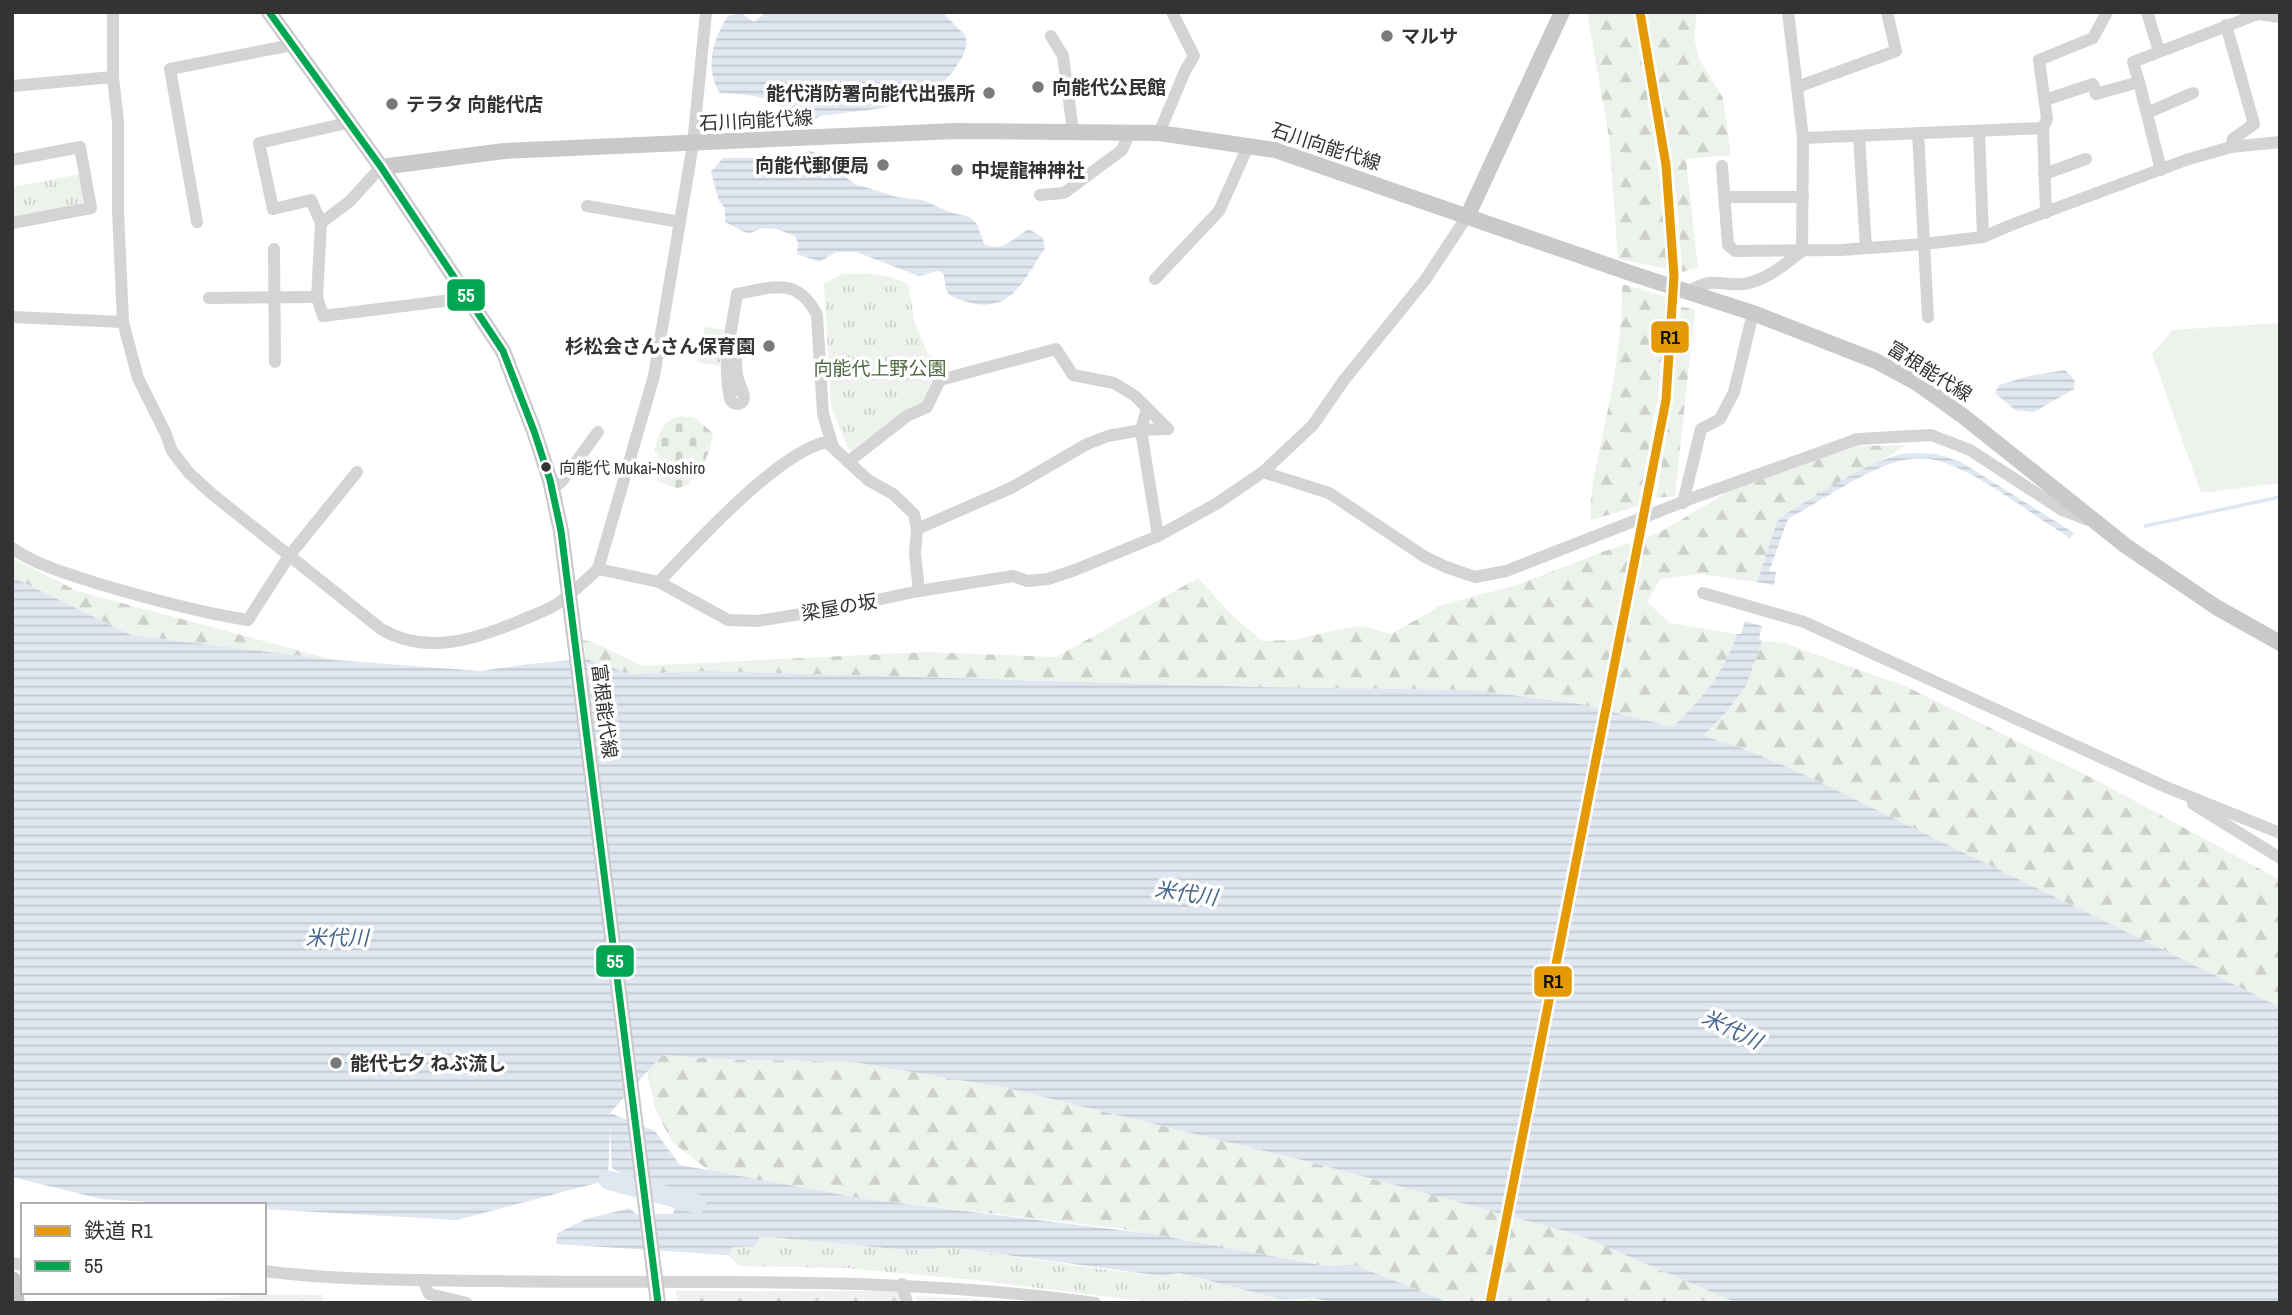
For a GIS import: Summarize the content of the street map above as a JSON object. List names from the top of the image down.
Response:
{
  "streets": {
    "main road": ["石川向能代線", "富根能代線"],
    "street": ["梁屋の坂"]
  },
  "crossings": [
    ["石川向能代線", "富根能代線"],
    ["石川向能代線", "梁屋の坂"],
    ["富根能代線", "梁屋の坂"]
  ],
  "water": ["米代川"],
  "parks": ["向能代上野公園"],
  "places": [
    "マルサ",
    "向能代公民館",
    "能代消防署向能代出張所",
    "テラタ 向能代店",
    "向能代郵便局",
    "中堤龍神神社",
    "杉松会さんさん保育園",
    "向能代 Mukai-Noshiro",
    "能代七夕 ねぶ流し"
  ],
  "lines": ["rail line R1", "transit line 55"],
  "legend": ["鉄道 R1", "55"]
}
